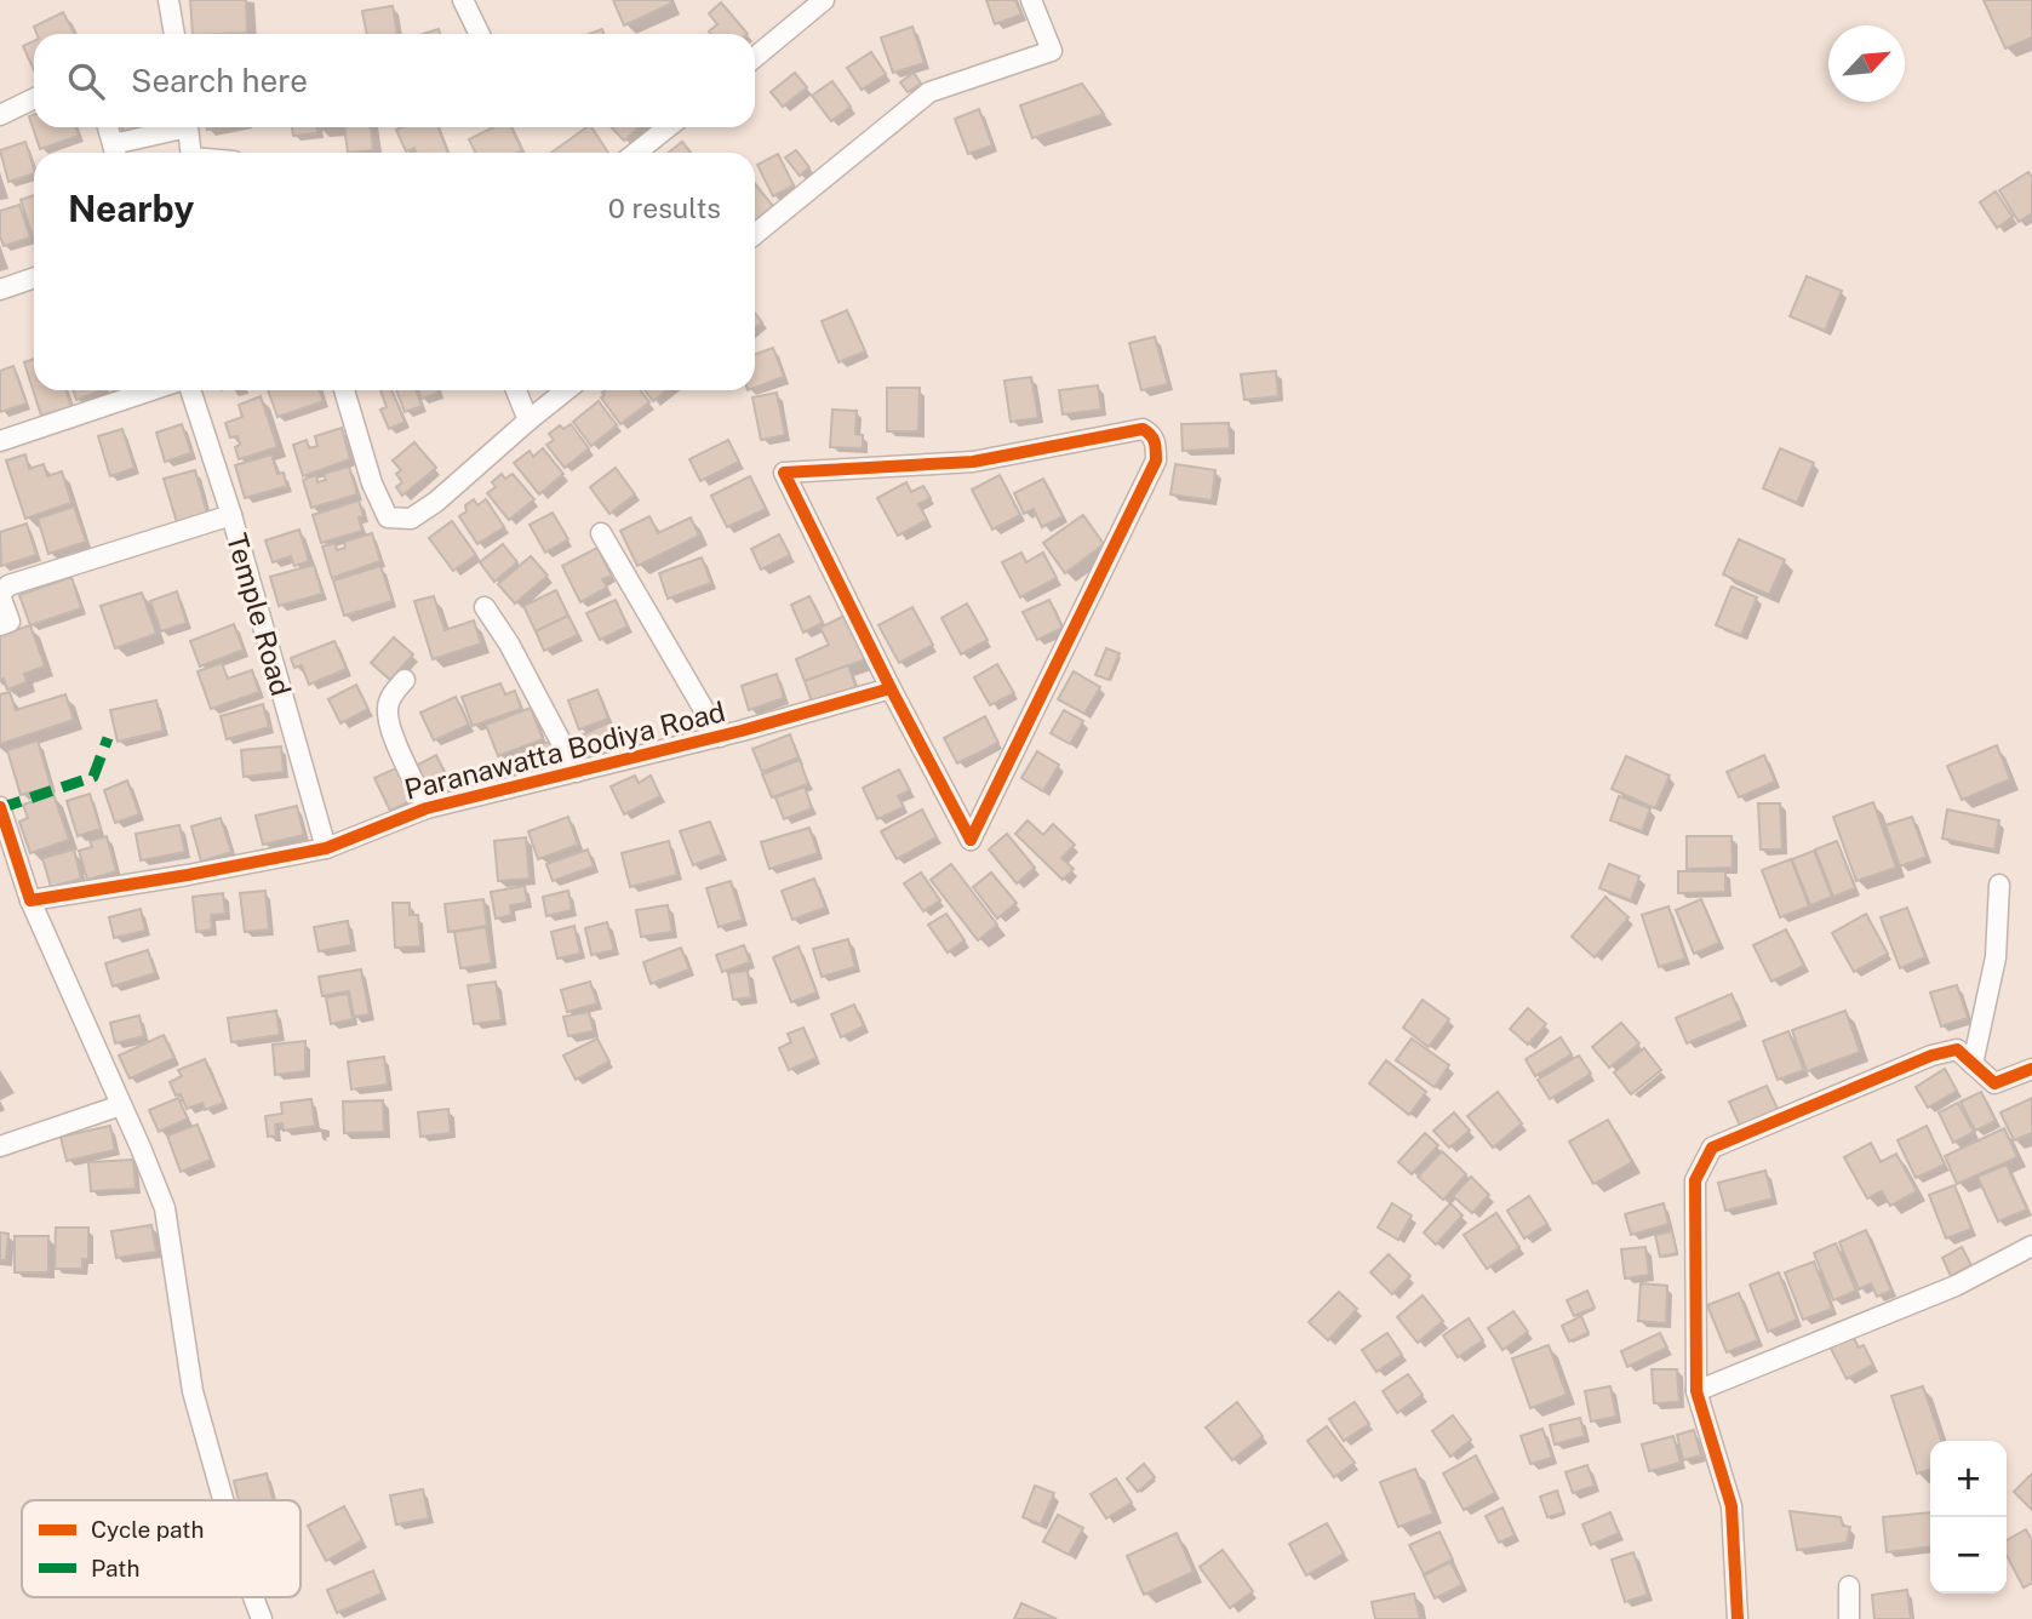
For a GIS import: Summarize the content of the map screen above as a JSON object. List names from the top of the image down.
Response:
{
  "streets": {
    "street": ["Temple Road", "Paranawatta Bodiya Road"]
  },
  "crossings": [
    ["Temple Road", "Paranawatta Bodiya Road"]
  ],
  "legend": ["Cycle path", "Path"],
  "north": "top right",
  "page": {
    "search": "Search here",
    "heading": ["Nearby", "0 results"],
    "map_buttons": ["+", "−"]
  }
}
